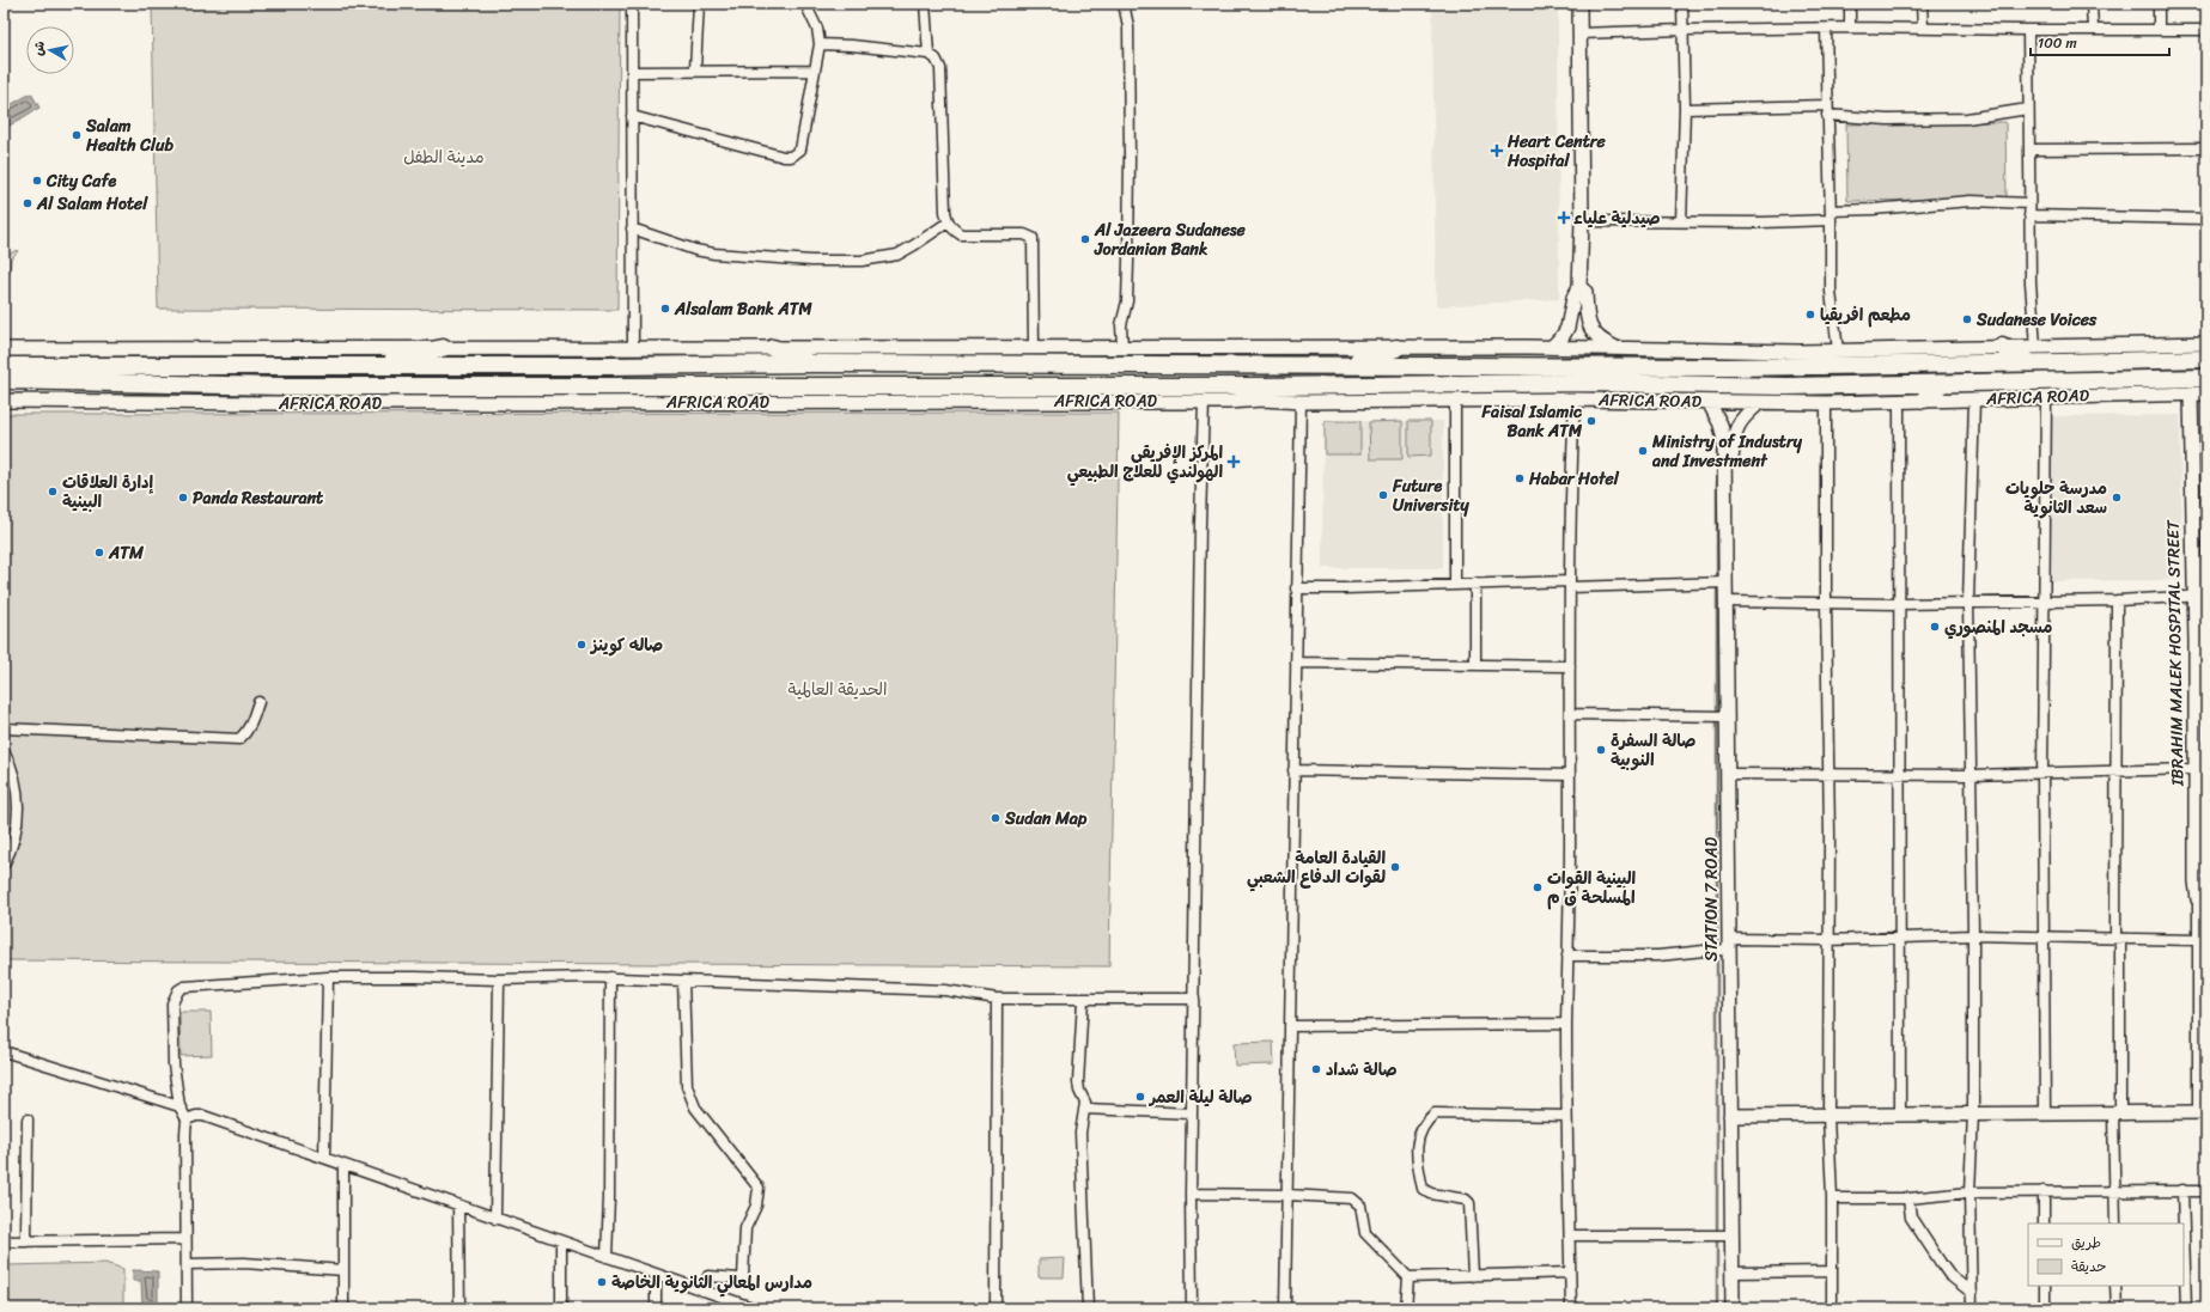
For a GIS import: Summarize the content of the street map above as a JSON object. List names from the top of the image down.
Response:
{
  "streets": {
    "highway": ["AFRICA ROAD"],
    "street": ["IBRAHIM MALEK HOSPITAL STREET", "STATION 7 ROAD"]
  },
  "crossings": [
    ["AFRICA ROAD", "IBRAHIM MALEK HOSPITAL STREET"]
  ],
  "parks": ["مدينة الطفل", "الحديقة العالمية"],
  "places": {
    "other": [
      "Salam Health Club",
      "City Cafe",
      "Al Salam Hotel",
      "Al Jazeera Sudanese Jordanian Bank",
      "Alsalam Bank ATM",
      "مطعم افريقيا",
      "Sudanese Voices",
      "Faisal Islamic Bank ATM",
      "Ministry of Industry and Investment",
      "Habar Hotel",
      "إدارة العلاقات البينية",
      "Future University",
      "Panda Restaurant",
      "مدرسة حلويات سعد الثانوية",
      "ATM",
      "مسجد المنصوري",
      "صاله كوينز",
      "صالة السفرة النوبية",
      "Sudan Map",
      "القيادة العامة لقوات الدفاع الشعبي",
      "البينية القوات المسلحة ق م",
      "صالة شداد",
      "صالة ليلة العمر",
      "مدارس المعالي الثانوية الخاصة"
    ],
    "health": ["Heart Centre Hospital", "صيدلية علياء", "المركز الإفريقي الهولندي للعلاج الطبيعي"]
  },
  "legend": ["طريق", "حديقة"],
  "scale_bar": "100 m",
  "north": "left"
}
